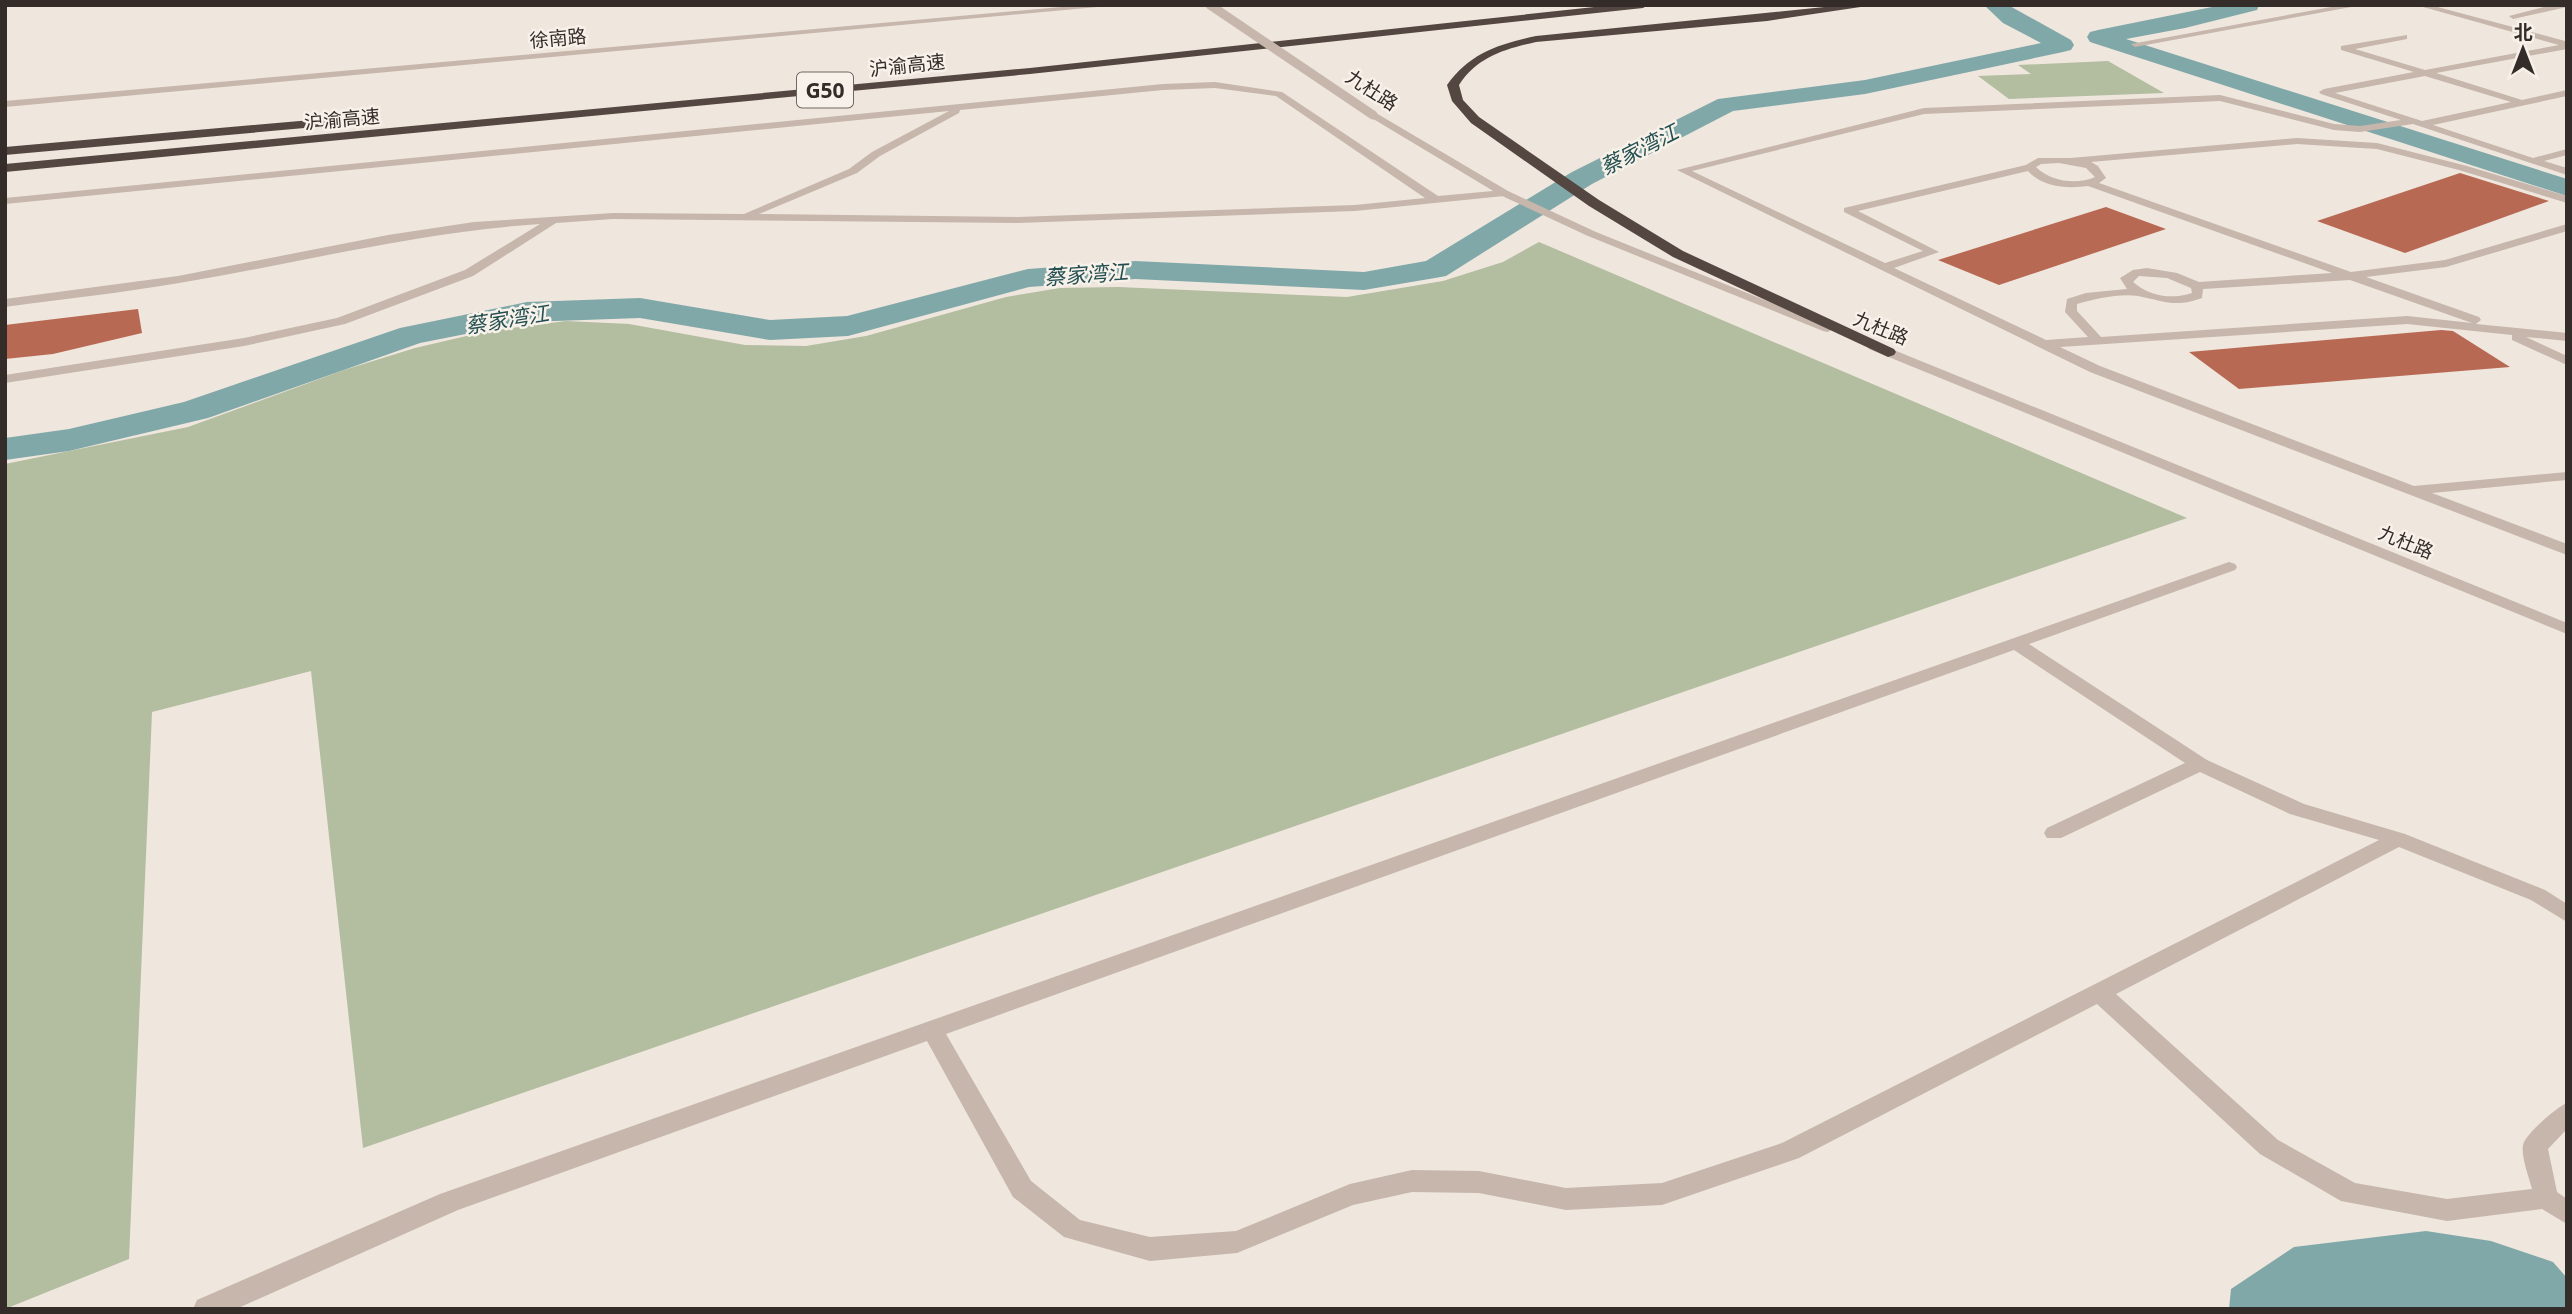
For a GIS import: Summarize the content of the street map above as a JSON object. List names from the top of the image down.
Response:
{
  "streets": {
    "highway": ["沪渝高速", "G50"],
    "street": ["徐南路", "九杜路"]
  },
  "water": ["蔡家湾江"],
  "north": "top"
}
